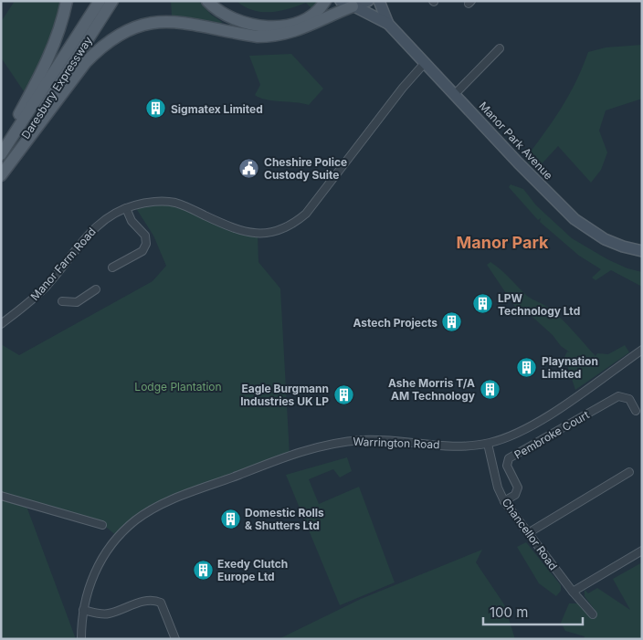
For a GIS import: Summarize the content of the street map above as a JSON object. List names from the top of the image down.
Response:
{
  "streets": {
    "main road": ["Daresbury Expressway"],
    "street": [
      "Manor Park Avenue",
      "Manor Farm Road",
      "Pembroke Court",
      "Warrington Road",
      "Chancellor Road"
    ]
  },
  "crossings": [
    ["Manor Park Avenue", "Manor Farm Road"],
    ["Pembroke Court", "Chancellor Road"],
    ["Warrington Road", "Chancellor Road"]
  ],
  "districts": ["Manor Park"],
  "parks": ["Lodge Plantation"],
  "places": {
    "building": [
      "Sigmatex Limited",
      "LPW Technology Ltd",
      "Astech Projects",
      "Playnation Limited",
      "Ashe Morris T/A AM Technology",
      "Eagle Burgmann Industries UK LP",
      "Domestic Rolls & Shutters Ltd",
      "Exedy Clutch Europe Ltd"
    ],
    "public building": ["Cheshire Police Custody Suite"]
  },
  "scale_bar": "100 m"
}
